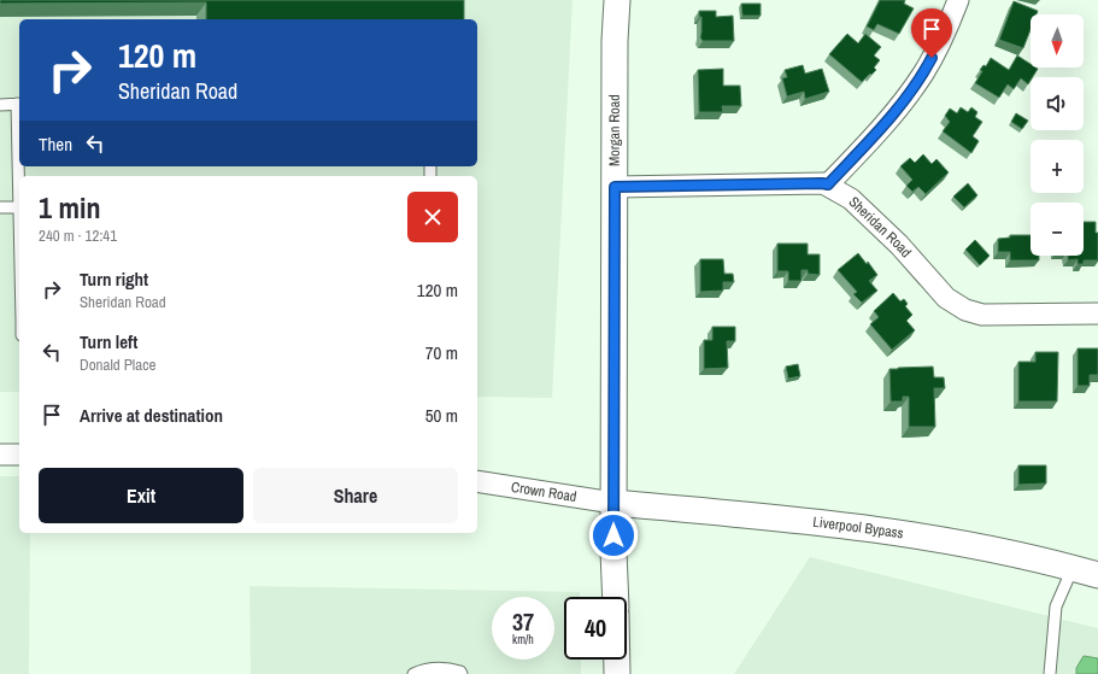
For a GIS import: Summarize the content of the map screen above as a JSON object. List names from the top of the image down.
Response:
{
  "streets": {
    "street": [
      "Morgan Road",
      "Sheridan Road",
      "Crown Road",
      "Liverpool Bypass"
    ]
  },
  "crossings": [
    ["Morgan Road", "Crown Road"],
    ["Morgan Road", "Liverpool Bypass"],
    ["Crown Road", "Liverpool Bypass"]
  ],
  "north": "bottom",
  "page": {
    "map_buttons": ["+", "−"],
    "turn": ["120 m", "Sheridan Road"],
    "then": "Then",
    "heading": ["1 min", "240 m · 12:41"],
    "list": [
      {
        "name": "Turn right",
        "note": "Sheridan Road",
        "value": "120 m"
      },
      {
        "name": "Turn left",
        "note": "Donald Place",
        "value": "70 m"
      },
      {
        "name": "Arrive at destination",
        "value": "50 m"
      }
    ],
    "buttons": ["Exit", "Share"],
    "speed": "37 km/h",
    "limit": "40"
  }
}
